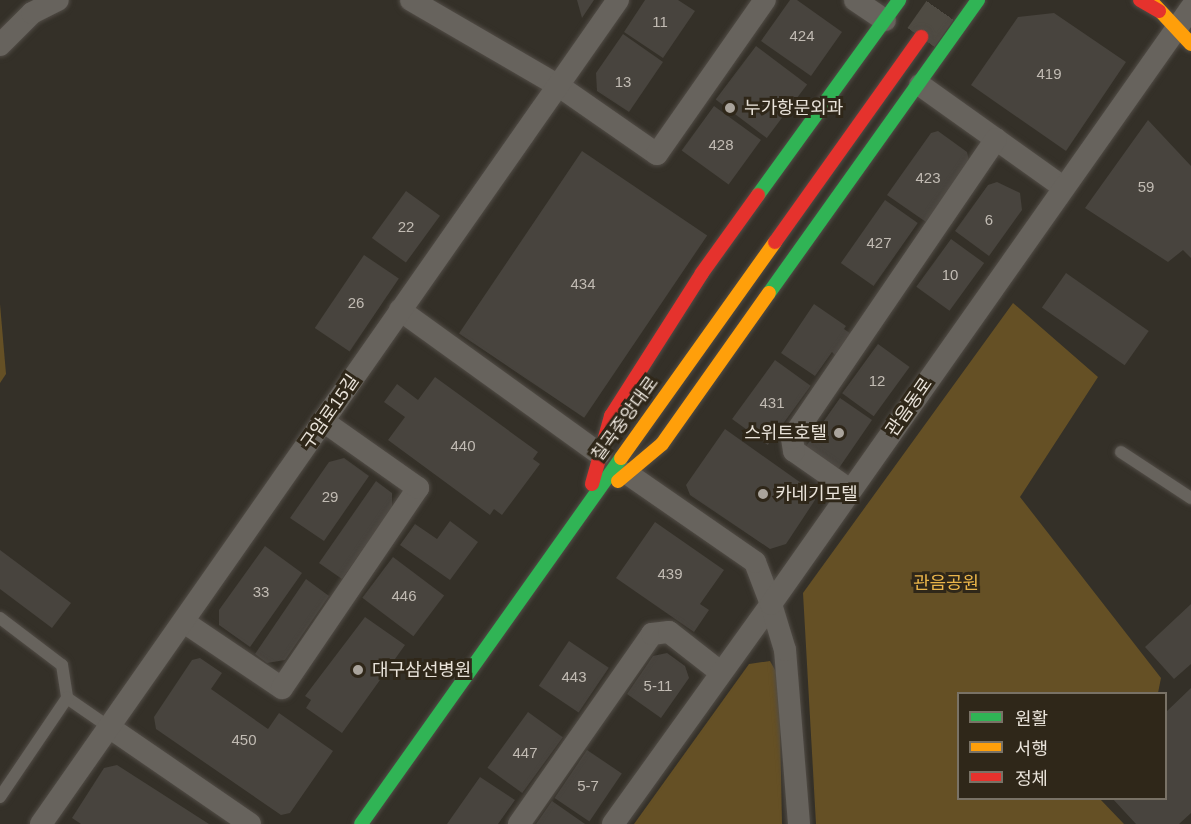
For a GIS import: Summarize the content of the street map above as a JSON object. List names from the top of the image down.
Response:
{
  "streets": {
    "main road": ["칠곡중앙대로"],
    "street": ["관음동로", "구암로15길"]
  },
  "parks": ["관음공원"],
  "places": [
    "누가항문외과",
    "스위트호텔",
    "카네기모텔",
    "대구삼선병원"
  ],
  "house_numbers": [
    "11",
    "424",
    "419",
    "13",
    "428",
    "423",
    "59",
    "6",
    "22",
    "427",
    "10",
    "434",
    "26",
    "12",
    "431",
    "440",
    "29",
    "439",
    "33",
    "446",
    "443",
    "5-11",
    "450",
    "447",
    "5-7"
  ],
  "legend": ["원활", "서행", "정체"]
}
